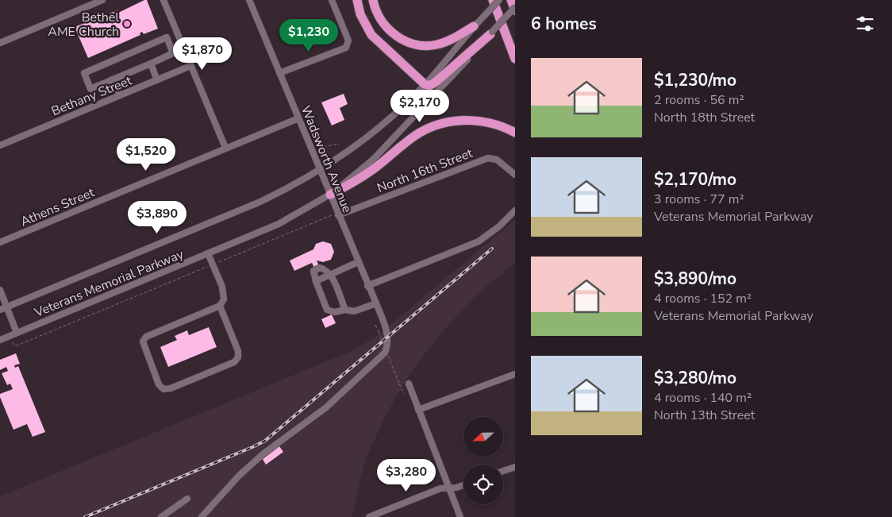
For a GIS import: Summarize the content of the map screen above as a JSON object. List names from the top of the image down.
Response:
{
  "streets": {
    "street": [
      "Bethany Street",
      "Wadsworth Avenue",
      "North 16th Street",
      "Athens Street",
      "Veterans Memorial Parkway"
    ]
  },
  "crossings": [
    ["Wadsworth Avenue", "North 16th Street"],
    ["Wadsworth Avenue", "Athens Street"],
    ["Wadsworth Avenue", "Veterans Memorial Parkway"]
  ],
  "places": ["Bethel AME Church"],
  "north": "left",
  "page": {
    "heading": "6 homes",
    "price": [
      "$1,230",
      "$1,870",
      "$2,170",
      "$1,520",
      "$3,890",
      "$3,280"
    ],
    "list": [
      {
        "name": "$1,230/mo",
        "note": "2 rooms · 56 m² · North 18th Street"
      },
      {
        "name": "$2,170/mo",
        "note": "3 rooms · 77 m² · Veterans Memorial Parkway"
      },
      {
        "name": "$3,890/mo",
        "note": "4 rooms · 152 m² · Veterans Memorial Parkway"
      },
      {
        "name": "$3,280/mo",
        "note": "4 rooms · 140 m² · North 13th Street"
      }
    ]
  }
}
